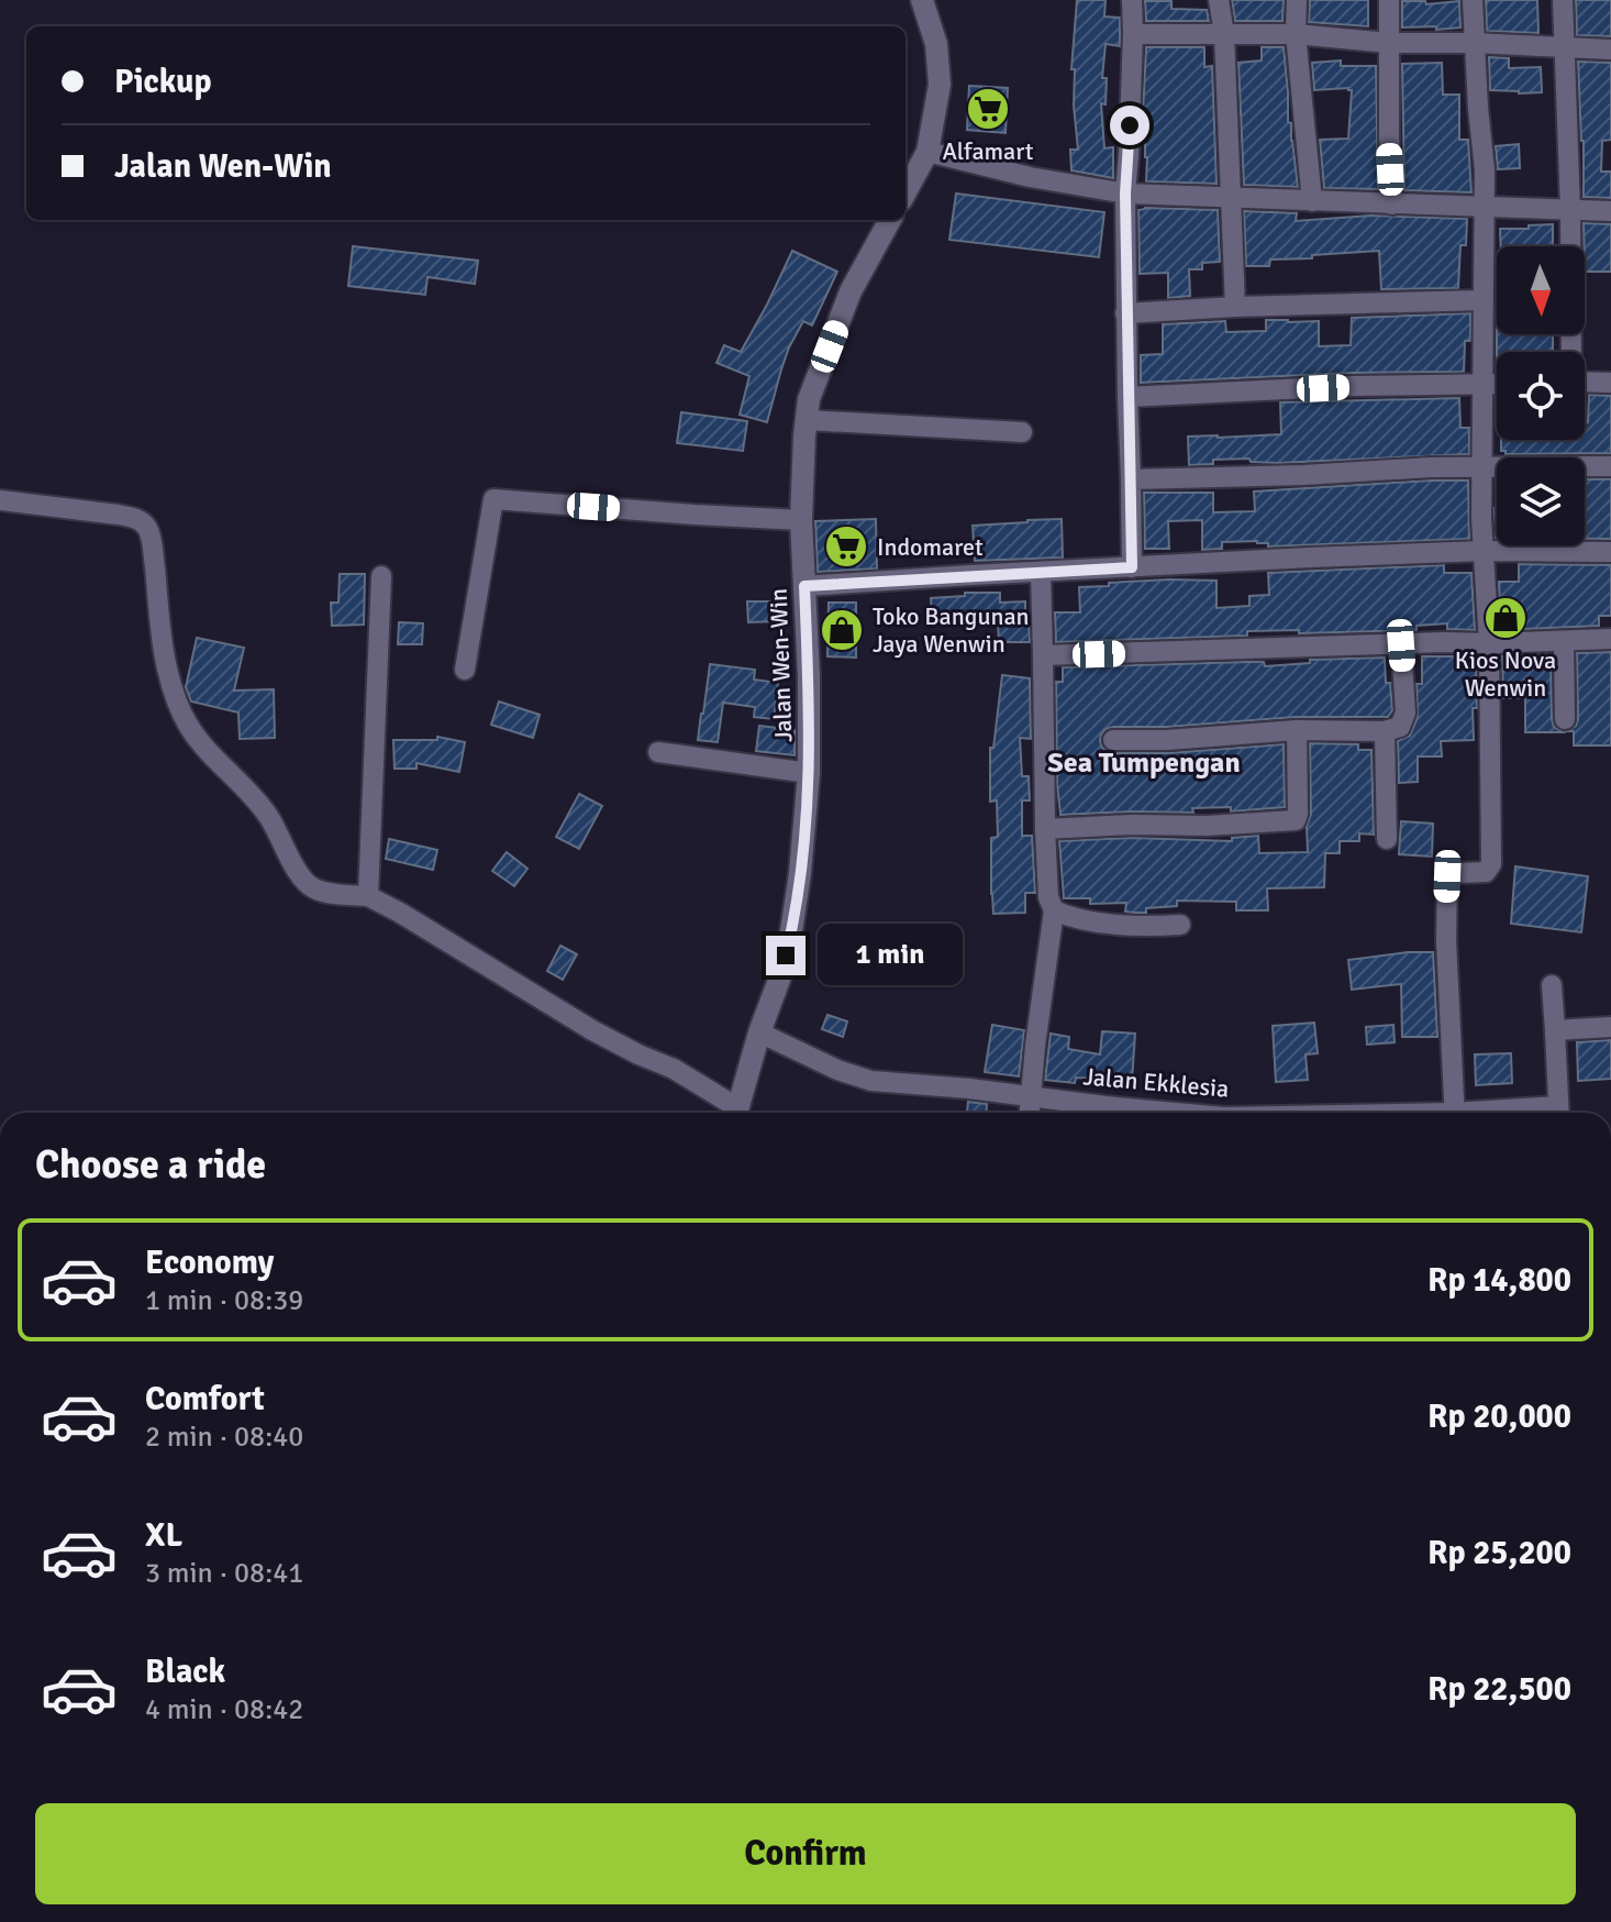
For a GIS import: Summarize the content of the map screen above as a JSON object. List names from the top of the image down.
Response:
{
  "streets": {
    "street": ["Jalan Wen-Win", "Jalan Ekklesia"]
  },
  "crossings": [
    ["Jalan Wen-Win", "Jalan Ekklesia"]
  ],
  "districts": ["Sea Tumpengan"],
  "places": {
    "supermarket": ["Alfamart", "Indomaret"],
    "shop": ["Kios Nova Wenwin", "Toko Bangunan Jaya Wenwin"]
  },
  "north": "bottom",
  "page": {
    "banner": ["Pickup", "Jalan Wen-Win"],
    "bubble": "1 min",
    "heading": "Choose a ride",
    "list": [
      {
        "name": "Economy",
        "note": "1 min · 08:39",
        "value": "Rp 14,800"
      },
      {
        "name": "Comfort",
        "note": "2 min · 08:40",
        "value": "Rp 20,000"
      },
      {
        "name": "XL",
        "note": "3 min · 08:41",
        "value": "Rp 25,200"
      },
      {
        "name": "Black",
        "note": "4 min · 08:42",
        "value": "Rp 22,500"
      }
    ],
    "buttons": "Confirm"
  }
}
